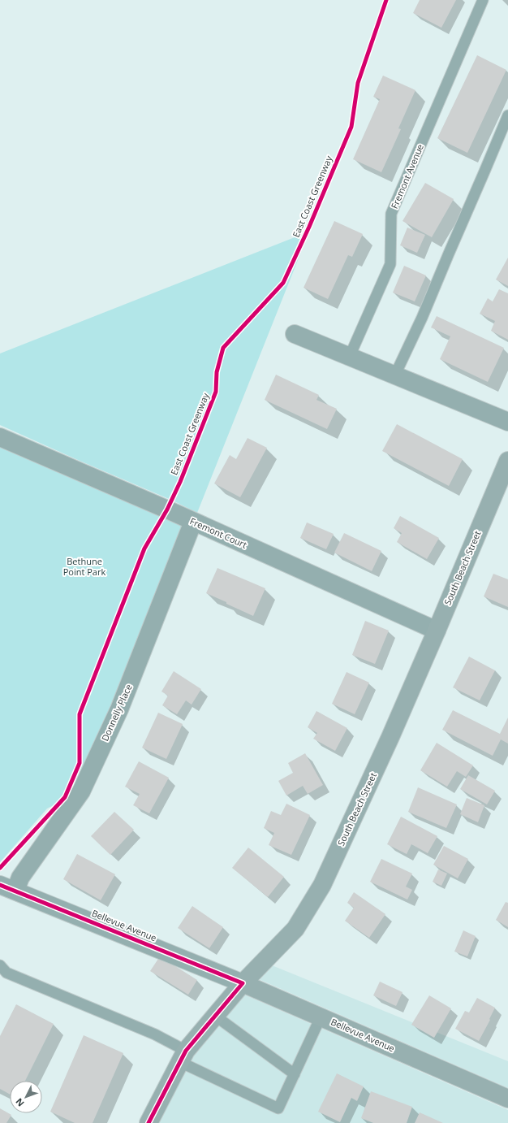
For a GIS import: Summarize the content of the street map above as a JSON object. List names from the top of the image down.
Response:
{
  "streets": {
    "street": [
      "Fremont Court",
      "South Beach Street",
      "Donnelly Place",
      "Bellevue Avenue"
    ],
    "lane": ["Fremont Avenue"],
    "cycle path": ["East Coast Greenway"]
  },
  "crossings": [
    ["Fremont Court", "South Beach Street"],
    ["Fremont Court", "Donnelly Place"],
    ["South Beach Street", "Bellevue Avenue"],
    ["Donnelly Place", "Bellevue Avenue"]
  ],
  "parks": ["Bethune Point Park"],
  "north": "bottom left"
}
